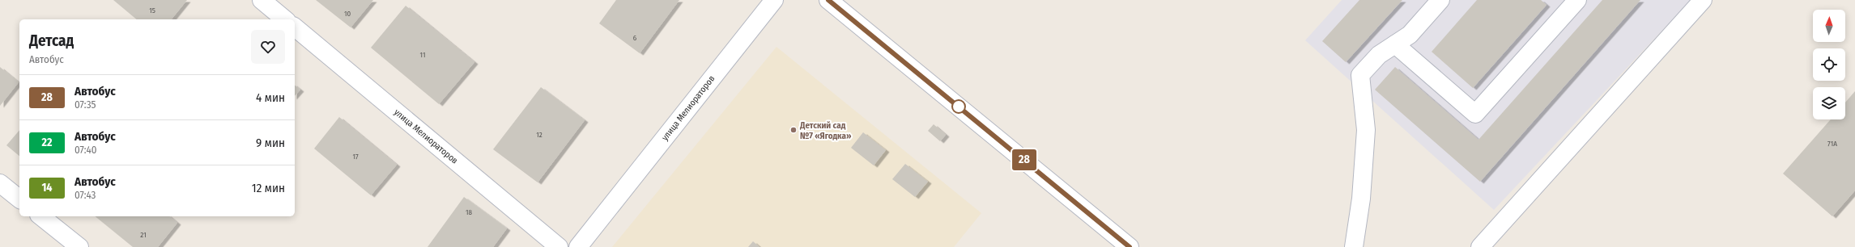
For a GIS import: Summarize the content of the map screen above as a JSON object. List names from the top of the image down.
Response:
{
  "streets": {
    "street": ["улица Мелиораторов"]
  },
  "places": ["Детский сад №7 «Ягодка»"],
  "lines": ["bus line 28"],
  "house_numbers": [
    "15",
    "10",
    "6",
    "11",
    "12",
    "71А",
    "17",
    "18",
    "21"
  ],
  "north": "top",
  "page": {
    "on_map": "28",
    "heading": ["Детсад", "Автобус"],
    "list": [
      {
        "mark": "28",
        "name": "Автобус",
        "note": "07:35",
        "value": "4 мин"
      },
      {
        "mark": "22",
        "name": "Автобус",
        "note": "07:40",
        "value": "9 мин"
      },
      {
        "mark": "14",
        "name": "Автобус",
        "note": "07:43",
        "value": "12 мин"
      }
    ]
  }
}
